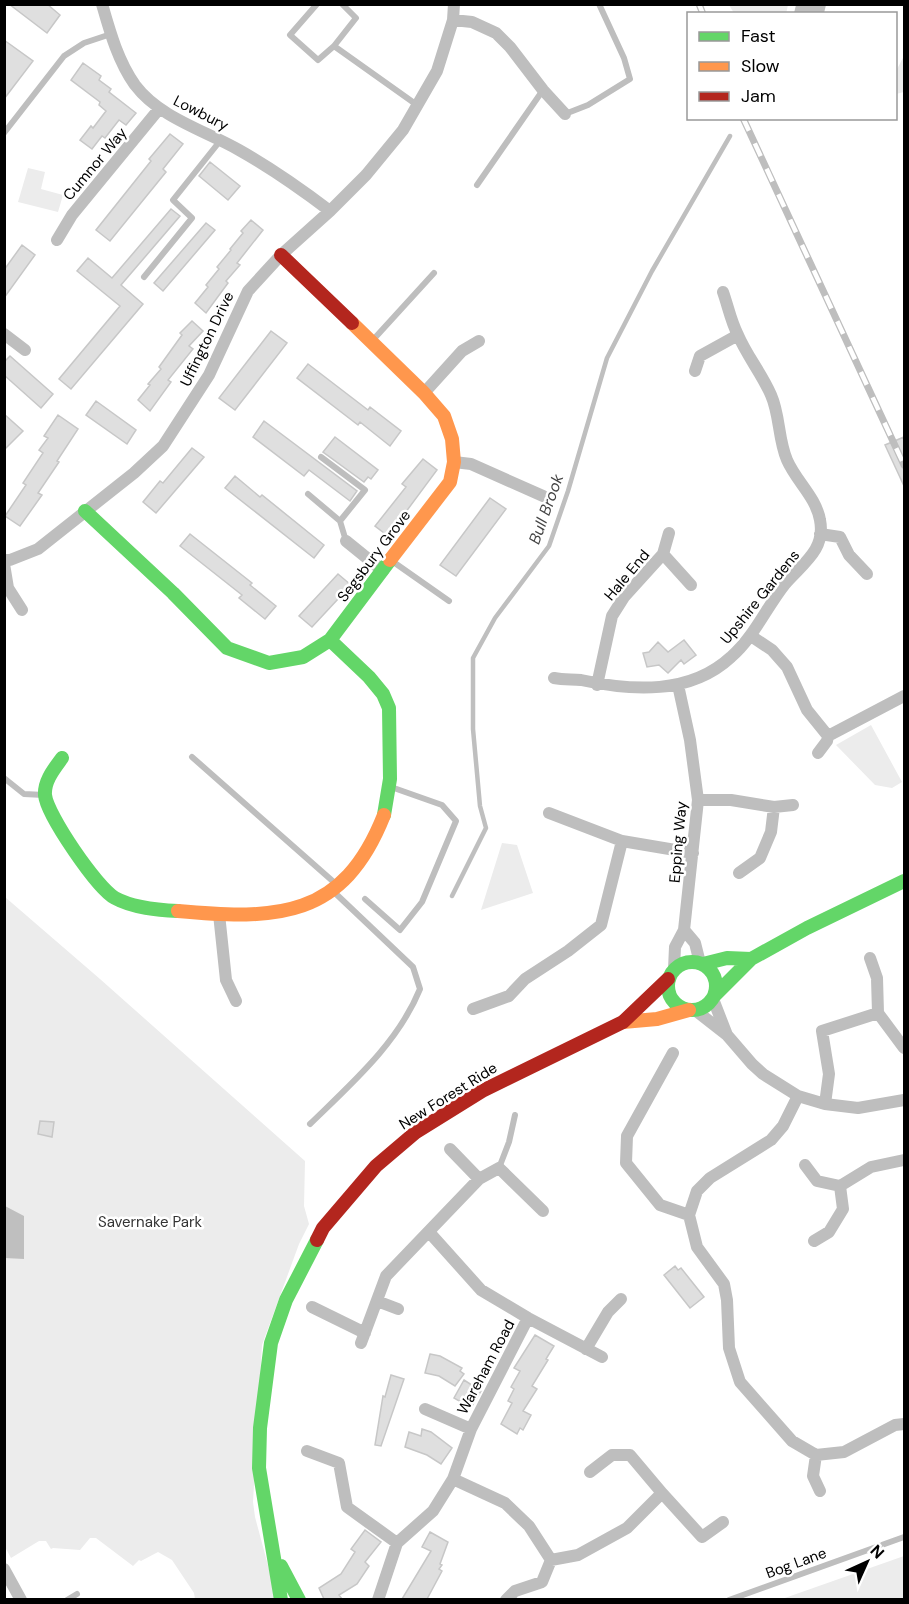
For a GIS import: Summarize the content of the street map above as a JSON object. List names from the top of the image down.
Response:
{
  "streets": {
    "street": [
      "Lowbury",
      "Cumnor Way",
      "Uffington Drive",
      "Segsbury Grove",
      "Hale End",
      "Upshire Gardens",
      "Epping Way",
      "New Forest Ride",
      "Wareham Road"
    ],
    "lane": ["Bog Lane"]
  },
  "crossings": [
    ["Lowbury", "Cumnor Way"],
    ["Lowbury", "Uffington Drive"],
    ["Uffington Drive", "Segsbury Grove"],
    ["Upshire Gardens", "Epping Way"],
    ["Epping Way", "New Forest Ride"]
  ],
  "water": ["Bull Brook"],
  "parks": ["Savernake Park"],
  "legend": ["Fast", "Slow", "Jam"],
  "north": "top right"
}
